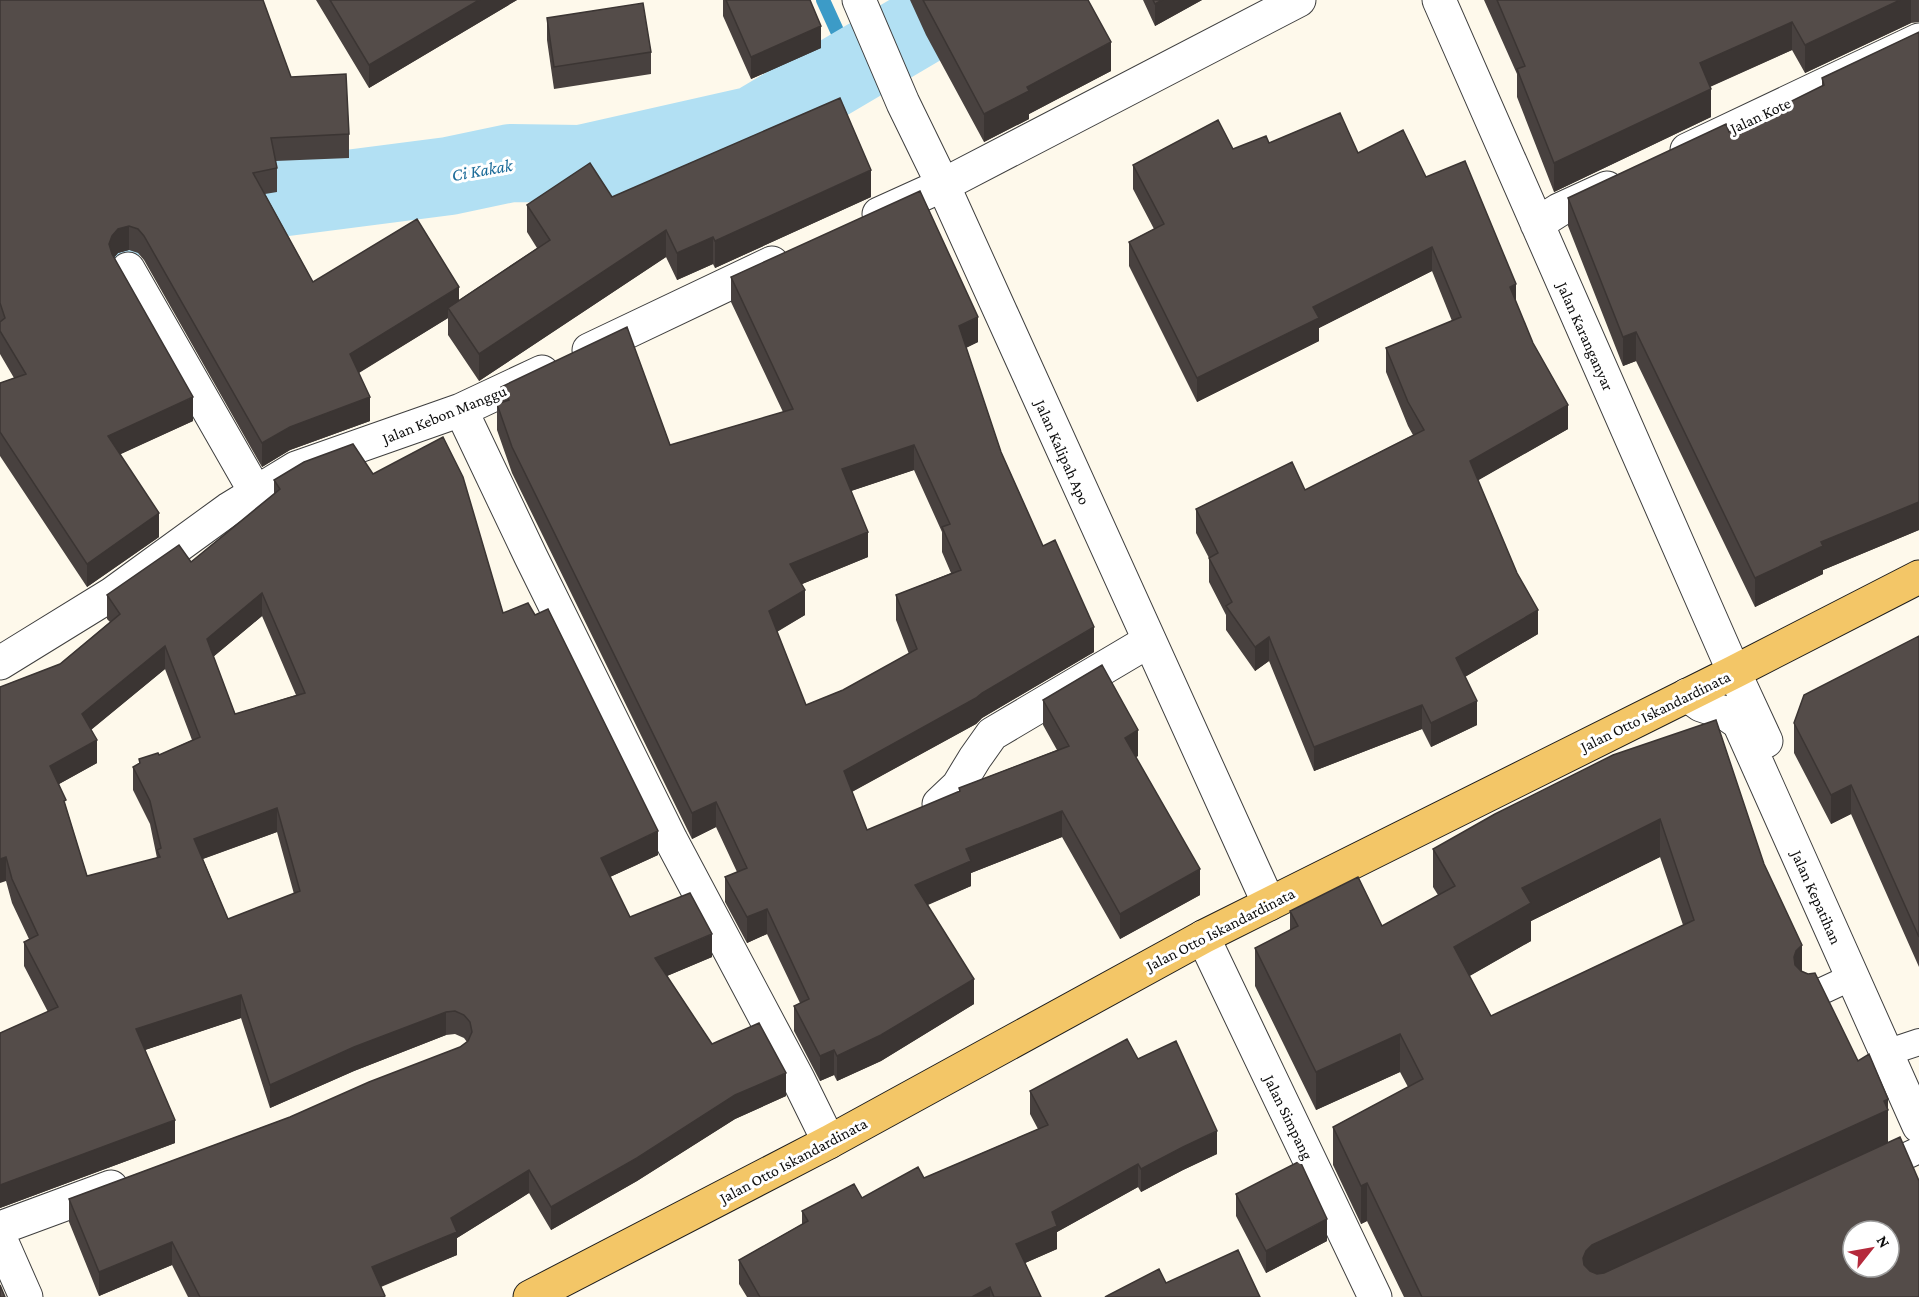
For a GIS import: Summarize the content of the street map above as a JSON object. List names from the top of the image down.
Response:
{
  "streets": {
    "main road": ["Jalan Otto Iskandardinata"],
    "street": [
      "Jalan Kote",
      "Jalan Karanganyar",
      "Jalan Kebon Manggu",
      "Jalan Kalipah Apo",
      "Jalan Kepatihan",
      "Jalan Simpang"
    ]
  },
  "crossings": [
    ["Jalan Karanganyar", "Jalan Otto Iskandardinata"],
    ["Jalan Karanganyar", "Jalan Kepatihan"],
    ["Jalan Kalipah Apo", "Jalan Otto Iskandardinata"],
    ["Jalan Otto Iskandardinata", "Jalan Kepatihan"],
    ["Jalan Otto Iskandardinata", "Jalan Simpang"]
  ],
  "water": ["Ci Kakak"],
  "north": "top right"
}
